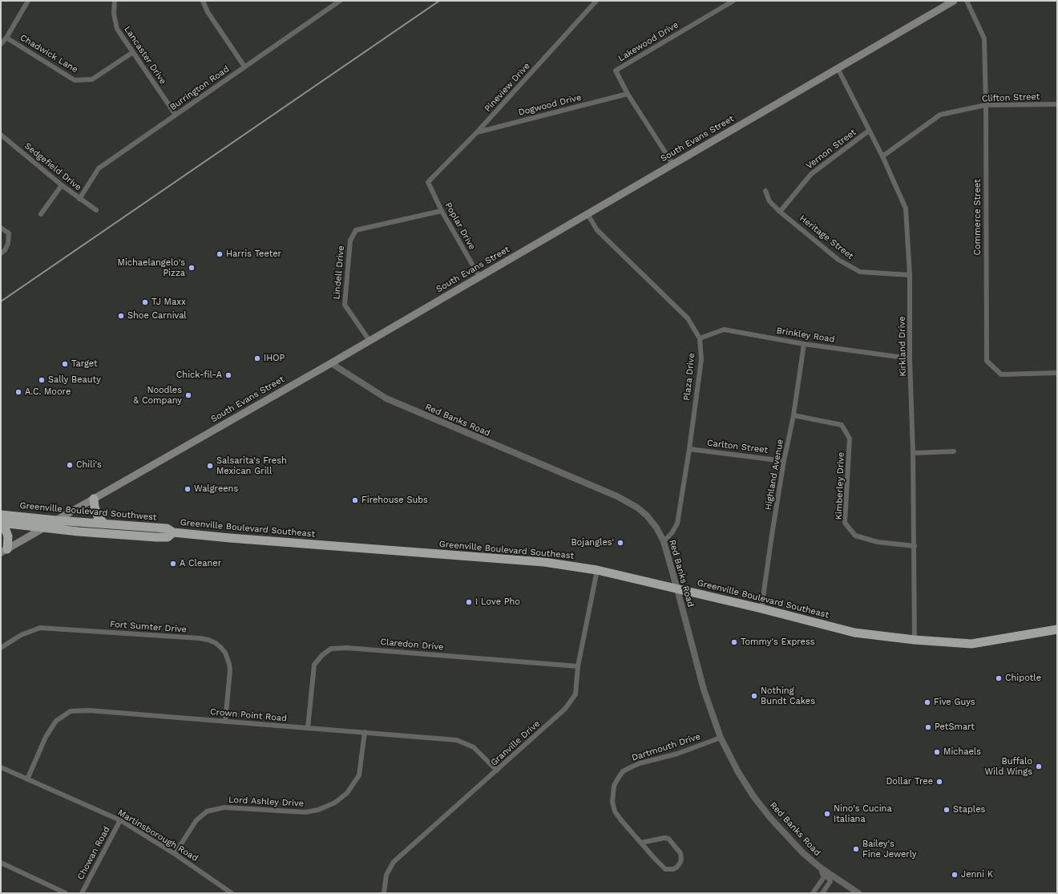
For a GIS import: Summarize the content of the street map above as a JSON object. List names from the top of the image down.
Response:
{
  "streets": {
    "highway": ["Greenville Boulevard Southwest", "Greenville Boulevard Southeast"],
    "main road": ["South Evans Street"],
    "street": [
      "Lakewood Drive",
      "Chadwick Lane",
      "Lancaster Drive",
      "Pineview Drive",
      "Burrington Road",
      "Clifton Street",
      "Dogwood Drive",
      "Vernon Street",
      "Sedgefield Drive",
      "Commerce Street",
      "Poplar Drive",
      "Heritage Street",
      "Lindell Drive",
      "Brinkley Road",
      "Kirkland Drive",
      "Plaza Drive",
      "Red Banks Road",
      "Carlton Street",
      "Highland Avenue",
      "Kimberley Drive",
      "Fort Sumter Drive",
      "Claredon Drive",
      "Crown Point Road",
      "Granville Drive",
      "Dartmouth Drive",
      "Lord Ashley Drive",
      "Martinsborough Road",
      "Chowan Road"
    ]
  },
  "crossings": [
    ["Lakewood Drive", "Dogwood Drive"],
    ["Lakewood Drive", "South Evans Street"],
    ["Chadwick Lane", "Lancaster Drive"],
    ["Lancaster Drive", "Burrington Road"],
    ["Pineview Drive", "Dogwood Drive"],
    ["Pineview Drive", "Poplar Drive"],
    ["Burrington Road", "Sedgefield Drive"],
    ["Clifton Street", "Commerce Street"],
    ["Clifton Street", "Kirkland Drive"],
    ["South Evans Street", "Poplar Drive"],
    ["South Evans Street", "Lindell Drive"],
    ["South Evans Street", "Kirkland Drive"],
    ["South Evans Street", "Plaza Drive"],
    ["South Evans Street", "Red Banks Road"],
    ["South Evans Street", "Greenville Boulevard Southwest"],
    ["South Evans Street", "Greenville Boulevard Southeast"],
    ["Vernon Street", "Heritage Street"],
    ["Vernon Street", "Kirkland Drive"],
    ["Poplar Drive", "Lindell Drive"],
    ["Heritage Street", "Kirkland Drive"],
    ["Brinkley Road", "Kirkland Drive"],
    ["Brinkley Road", "Plaza Drive"],
    ["Brinkley Road", "Highland Avenue"],
    ["Kirkland Drive", "Kimberley Drive"],
    ["Kirkland Drive", "Greenville Boulevard Southeast"],
    ["Plaza Drive", "Red Banks Road"],
    ["Plaza Drive", "Carlton Street"],
    ["Red Banks Road", "Greenville Boulevard Southeast"],
    ["Red Banks Road", "Dartmouth Drive"],
    ["Carlton Street", "Highland Avenue"],
    ["Highland Avenue", "Kimberley Drive"],
    ["Highland Avenue", "Greenville Boulevard Southeast"],
    ["Greenville Boulevard Southwest", "Greenville Boulevard Southeast"],
    ["Greenville Boulevard Southeast", "Granville Drive"],
    ["Fort Sumter Drive", "Crown Point Road"],
    ["Claredon Drive", "Crown Point Road"],
    ["Claredon Drive", "Granville Drive"],
    ["Crown Point Road", "Granville Drive"],
    ["Crown Point Road", "Lord Ashley Drive"],
    ["Crown Point Road", "Martinsborough Road"],
    ["Lord Ashley Drive", "Martinsborough Road"],
    ["Martinsborough Road", "Chowan Road"]
  ],
  "places": [
    "Harris Teeter",
    "Michaelangelo's Pizza",
    "TJ Maxx",
    "Shoe Carnival",
    "IHOP",
    "Target",
    "Chick-fil-A",
    "Sally Beauty",
    "A.C. Moore",
    "Noodles & Company",
    "Chili's",
    "Salsarita's Fresh Mexican Grill",
    "Walgreens",
    "Firehouse Subs",
    "Bojangles'",
    "A Cleaner",
    "I Love Pho",
    "Tommy's Express",
    "Chipotle",
    "Nothing Bundt Cakes",
    "Five Guys",
    "PetSmart",
    "Michaels",
    "Buffalo Wild Wings",
    "Dollar Tree",
    "Staples",
    "Nino's Cucina Italiana",
    "Bailey's Fine Jewerly",
    "Jenni K"
  ]
}
